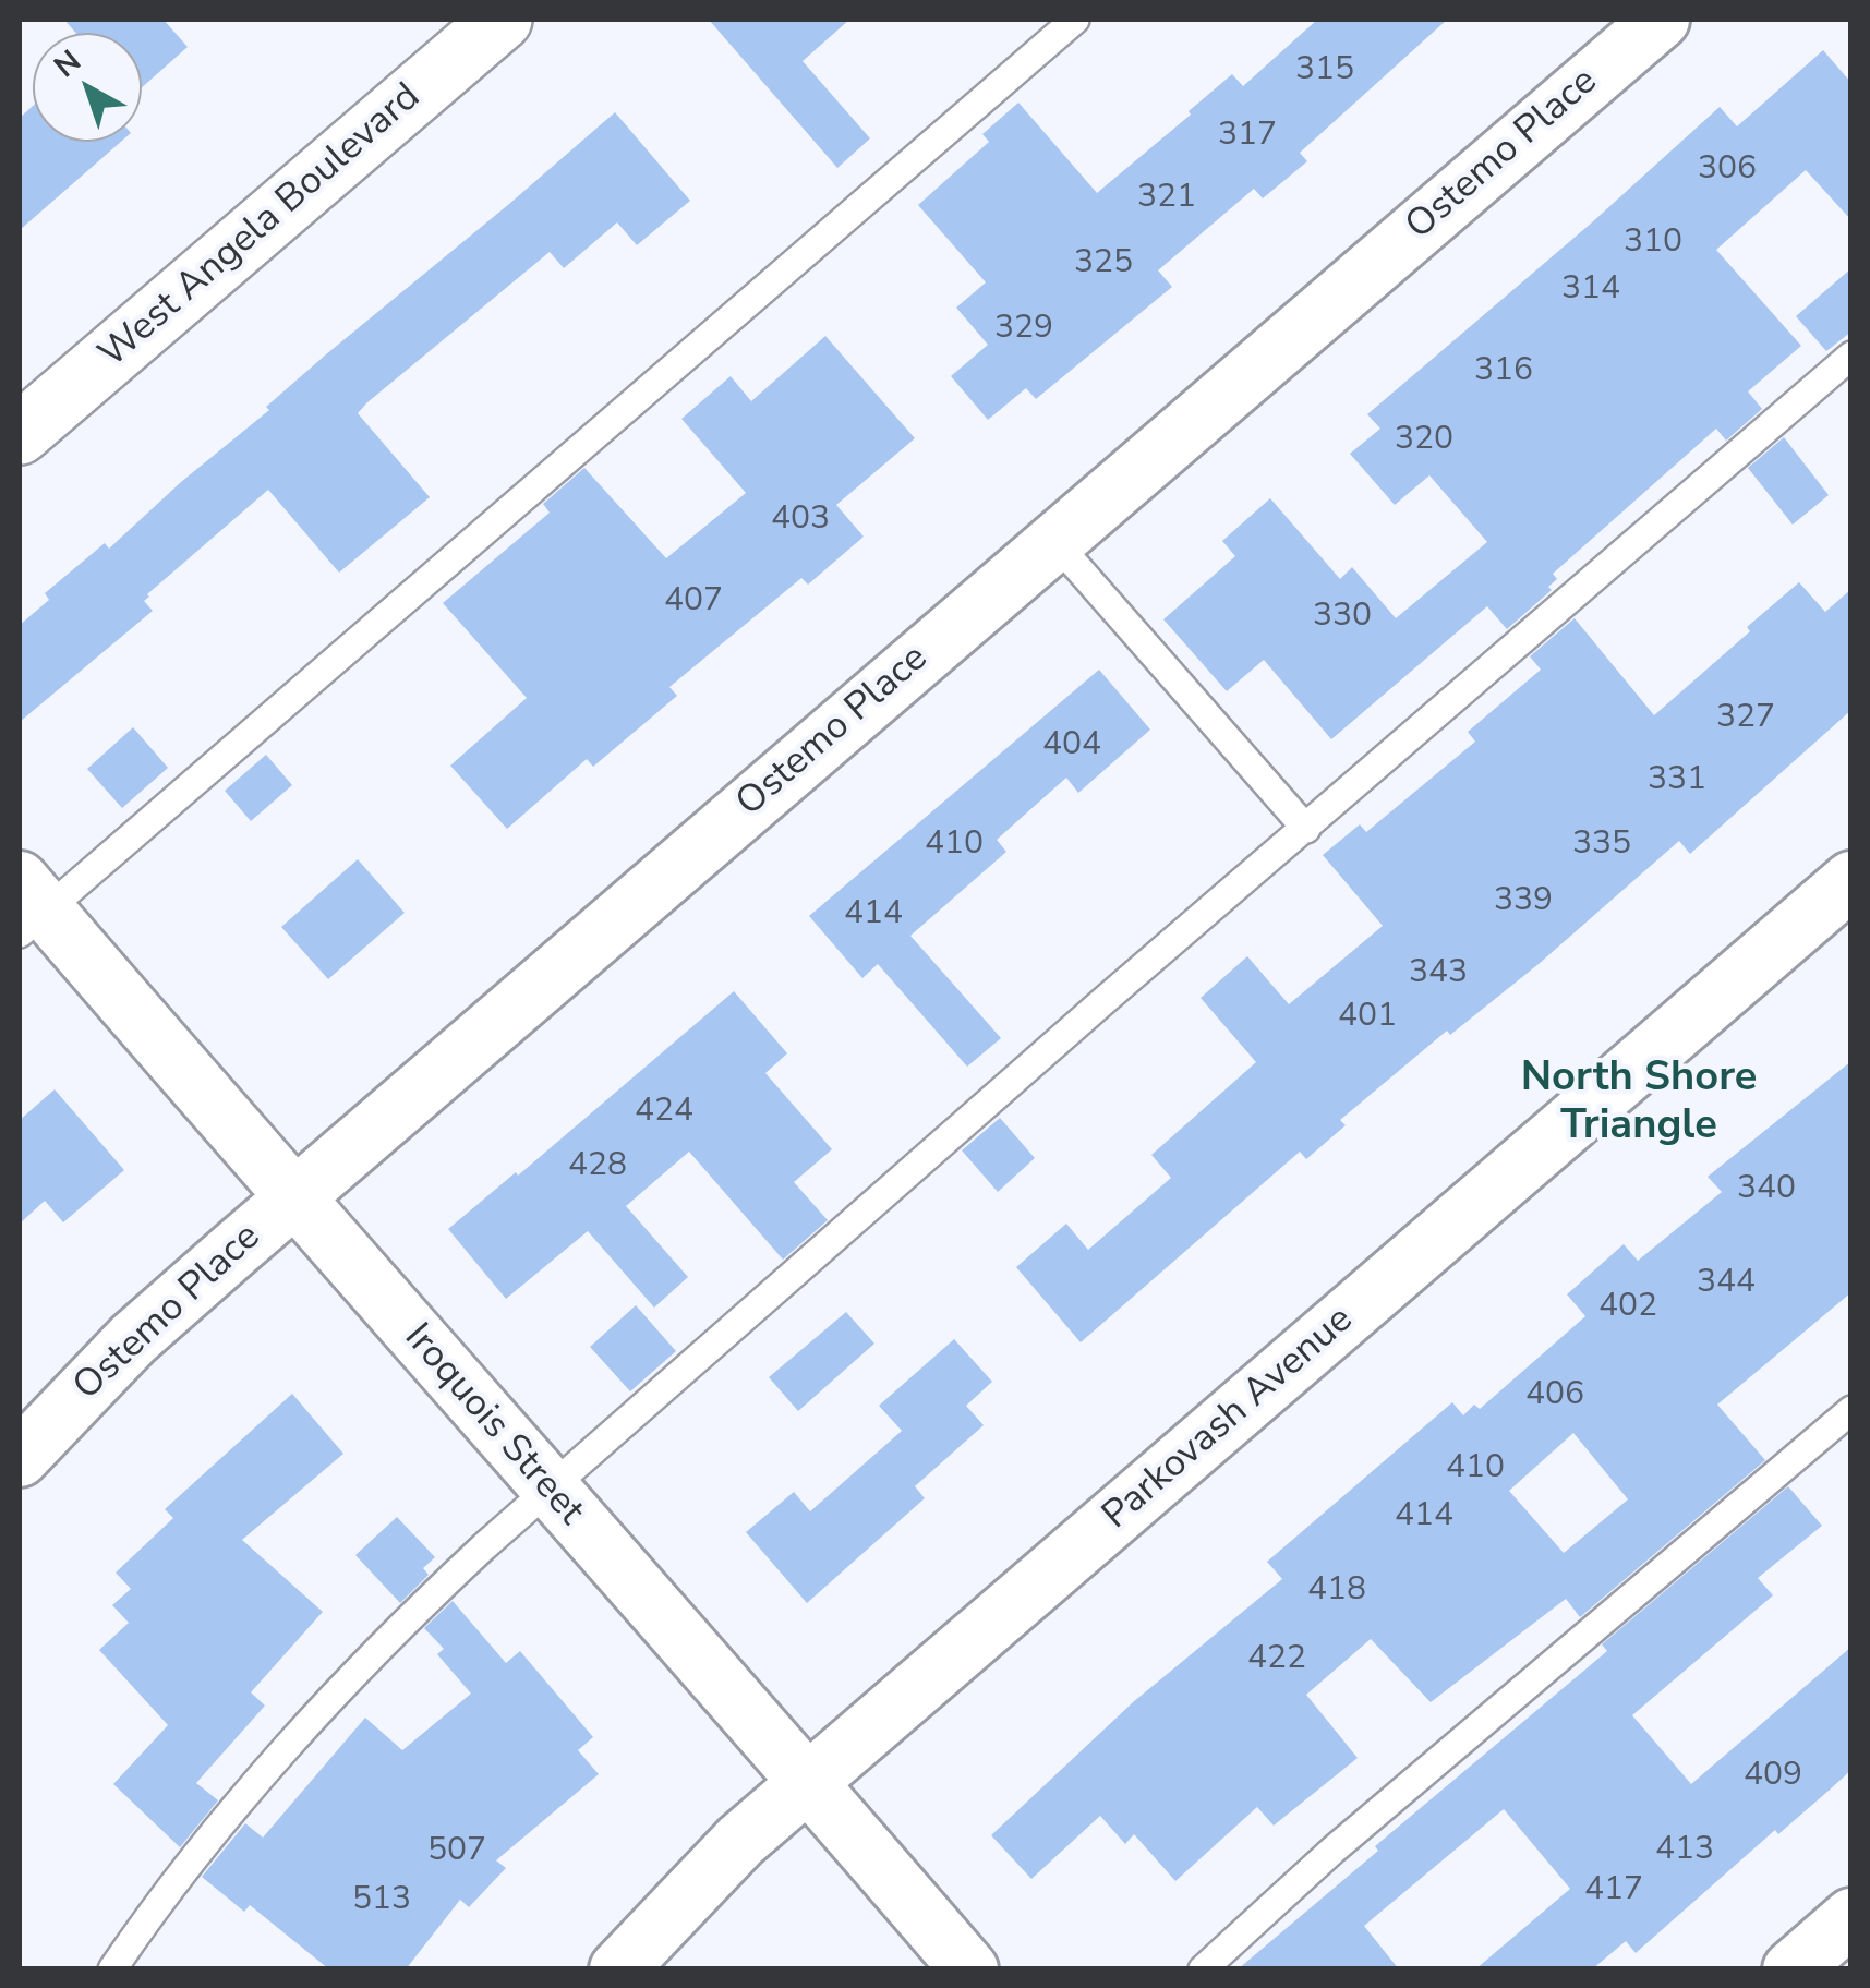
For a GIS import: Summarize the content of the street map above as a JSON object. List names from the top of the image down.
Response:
{
  "streets": {
    "street": [
      "Ostemo Place",
      "West Angela Boulevard",
      "Parkovash Avenue",
      "Iroquois Street"
    ]
  },
  "crossings": [
    ["Ostemo Place", "Iroquois Street"],
    ["Parkovash Avenue", "Iroquois Street"]
  ],
  "districts": ["North Shore Triangle"],
  "house_numbers": [
    "315",
    "317",
    "306",
    "321",
    "310",
    "325",
    "314",
    "329",
    "316",
    "320",
    "403",
    "407",
    "330",
    "327",
    "404",
    "331",
    "410",
    "335",
    "339",
    "414",
    "343",
    "401",
    "424",
    "428",
    "340",
    "344",
    "402",
    "406",
    "410",
    "414",
    "418",
    "422",
    "409",
    "413",
    "507",
    "417",
    "513"
  ],
  "north": "top left"
}
